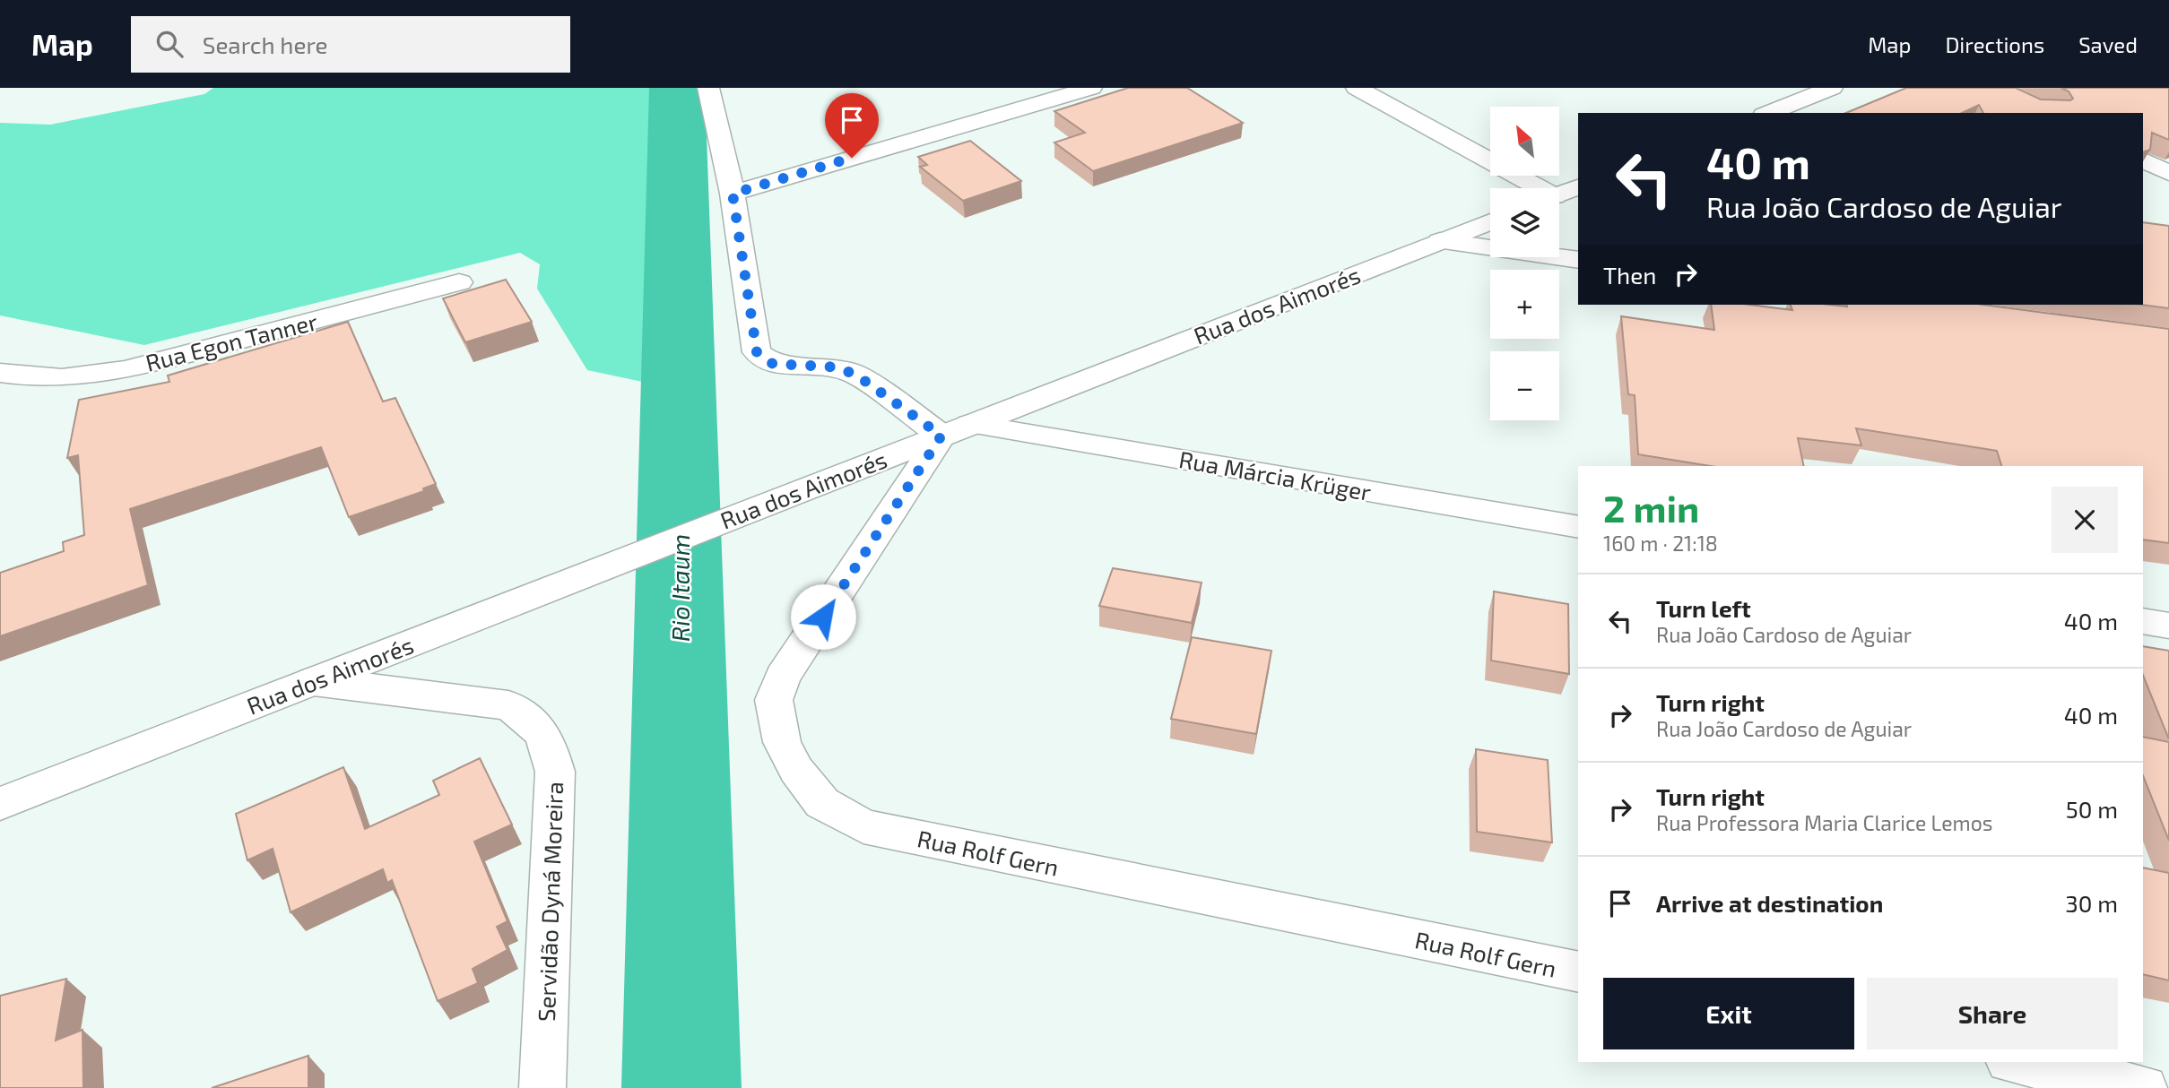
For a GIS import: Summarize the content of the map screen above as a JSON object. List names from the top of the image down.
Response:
{
  "streets": {
    "street": [
      "Rua dos Aimorés",
      "Rua Egon Tanner",
      "Rua Márcia Krüger",
      "Rua Rolf Gern",
      "Servidão Dyná Moreira"
    ]
  },
  "crossings": [
    ["Rua dos Aimorés", "Rua Márcia Krüger"],
    ["Rua dos Aimorés", "Rua Rolf Gern"],
    ["Rua dos Aimorés", "Servidão Dyná Moreira"],
    ["Rua Márcia Krüger", "Rua Rolf Gern"]
  ],
  "water": ["Rio Itaum"],
  "north": "top left",
  "page": {
    "header": "Map",
    "search": "Search here",
    "nav": ["Map", "Directions", "Saved"],
    "map_buttons": ["+", "−"],
    "turn": ["40 m", "Rua João Cardoso de Aguiar"],
    "then": "Then",
    "heading": ["2 min", "160 m · 21:18"],
    "list": [
      {
        "name": "Turn left",
        "note": "Rua João Cardoso de Aguiar",
        "value": "40 m"
      },
      {
        "name": "Turn right",
        "note": "Rua João Cardoso de Aguiar",
        "value": "40 m"
      },
      {
        "name": "Turn right",
        "note": "Rua Professora Maria Clarice Lemos",
        "value": "50 m"
      },
      {
        "name": "Arrive at destination",
        "value": "30 m"
      }
    ],
    "buttons": ["Exit", "Share"]
  }
}
